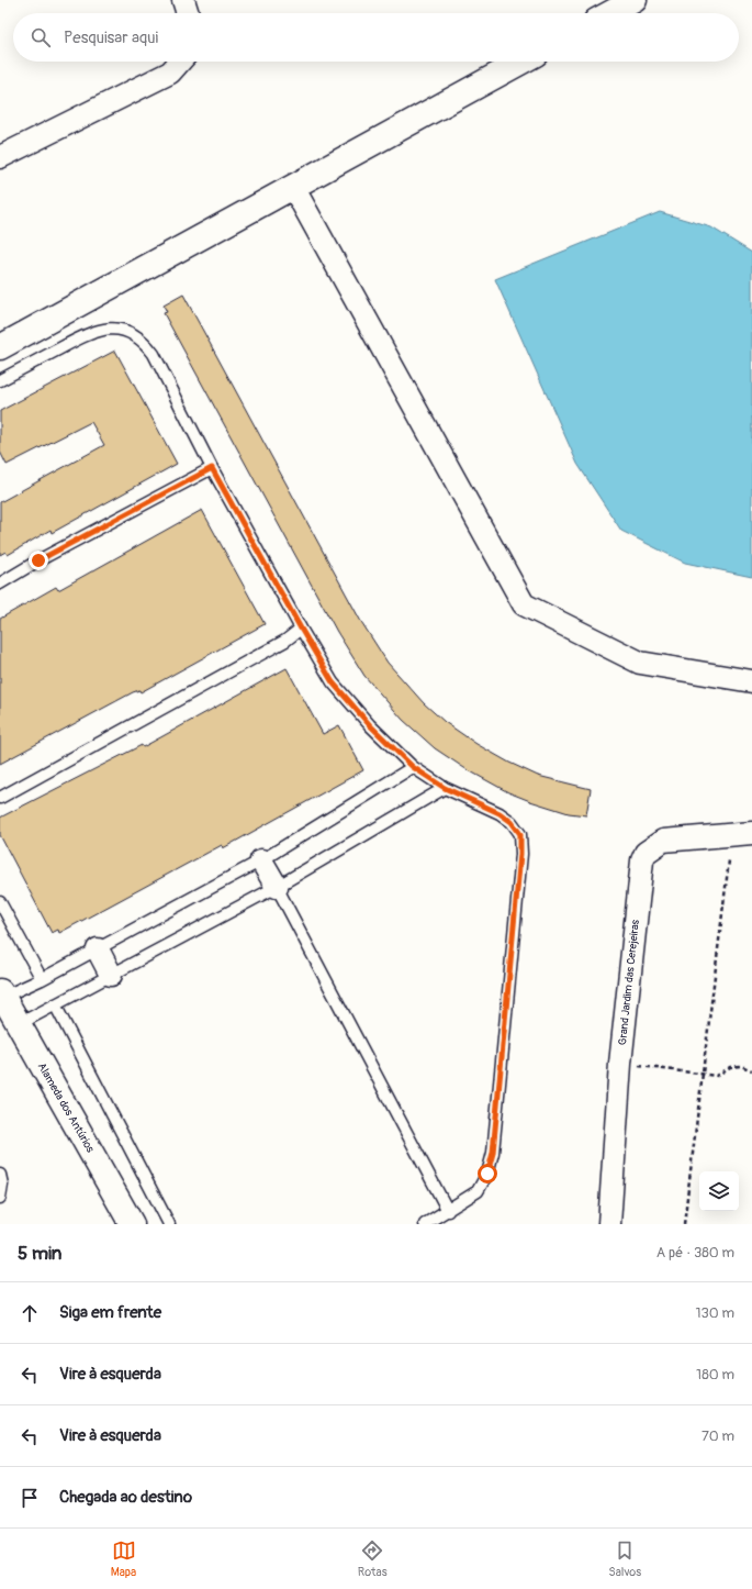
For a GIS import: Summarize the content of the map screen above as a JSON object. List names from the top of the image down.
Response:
{
  "streets": {
    "street": ["Grand Jardim das Cerejeiras", "Alameda dos Antúrios"]
  },
  "page": {
    "search": "Pesquisar aqui",
    "heading": ["5 min", "A pé · 380 m"],
    "list": [
      ["Siga em frente", "130 m"],
      ["Vire à esquerda", "180 m"],
      ["Vire à esquerda", "70 m"],
      "Chegada ao destino"
    ],
    "nav": ["Mapa", "Rotas", "Salvos"]
  }
}
